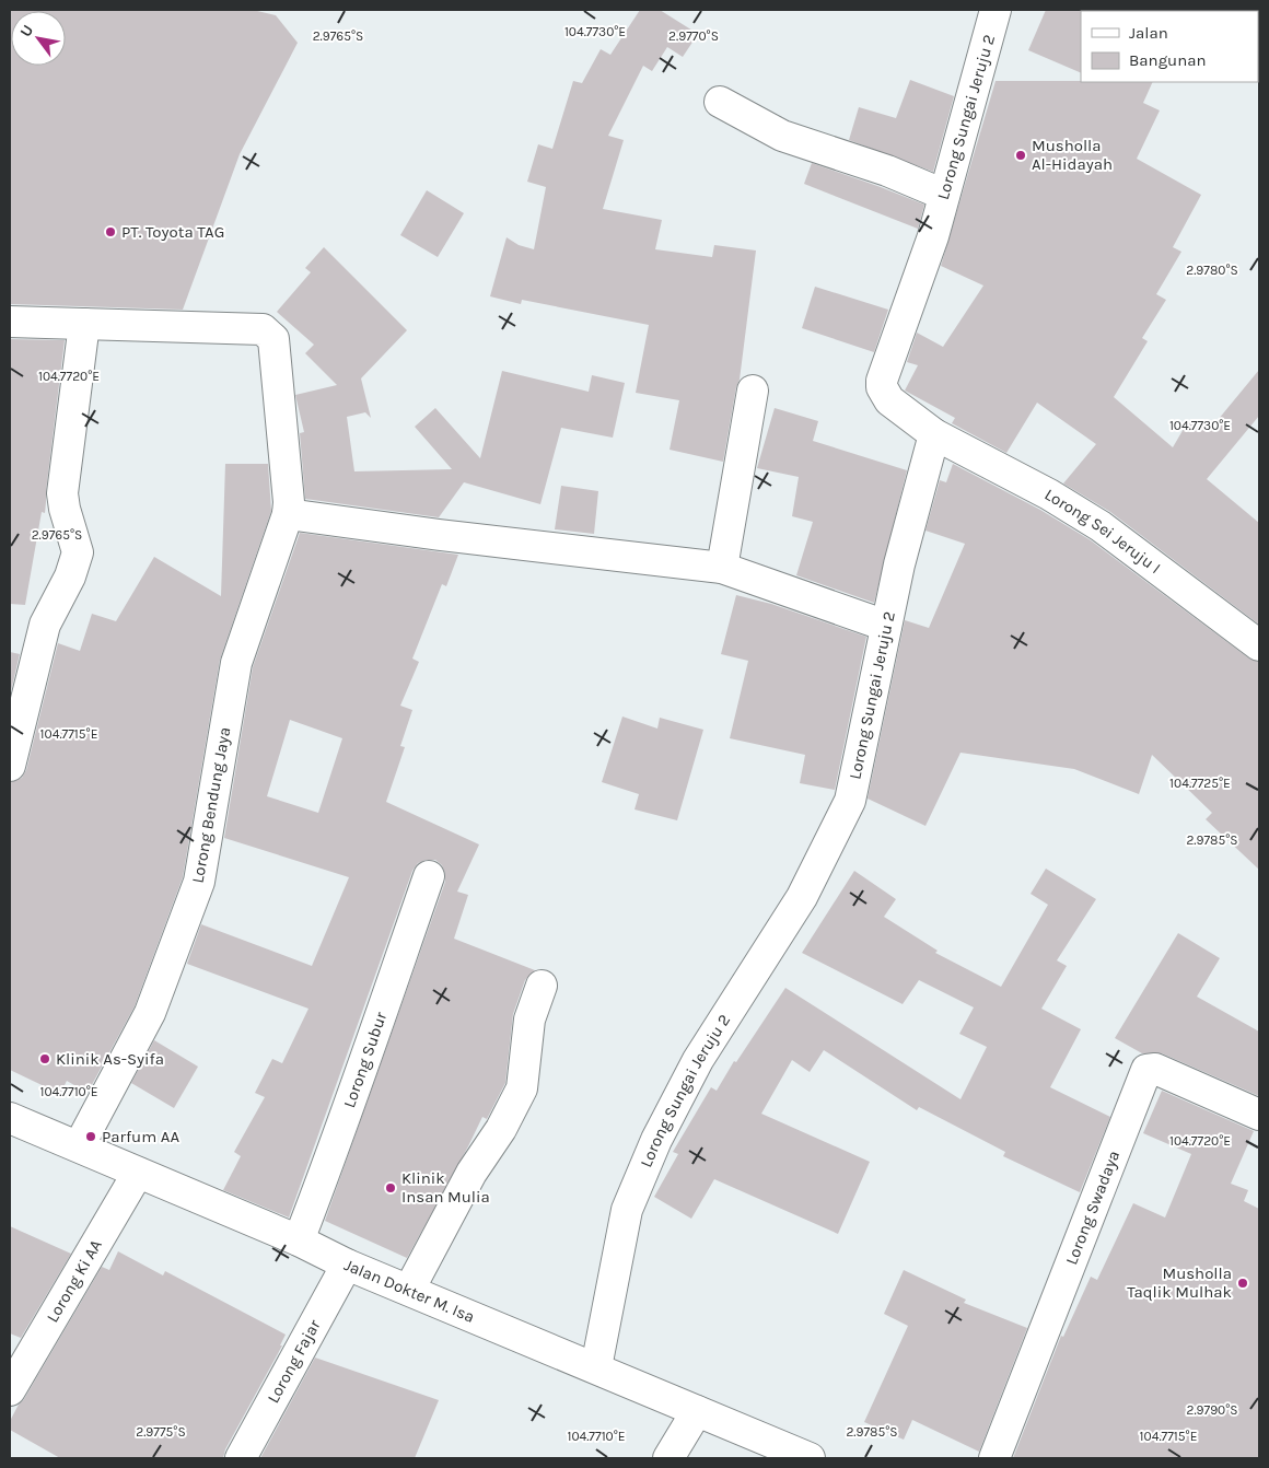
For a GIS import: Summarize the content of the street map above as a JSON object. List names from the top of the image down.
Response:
{
  "streets": {
    "street": [
      "Lorong Sungai Jeruju 2",
      "Lorong Sei Jeruju I",
      "Lorong Bendung Jaya",
      "Lorong Subur",
      "Lorong Swadaya",
      "Lorong Ki AA",
      "Jalan Dokter M. Isa",
      "Lorong Fajar"
    ]
  },
  "crossings": [
    ["Lorong Sungai Jeruju 2", "Lorong Sei Jeruju I"],
    ["Lorong Sungai Jeruju 2", "Jalan Dokter M. Isa"],
    ["Lorong Bendung Jaya", "Jalan Dokter M. Isa"],
    ["Lorong Subur", "Jalan Dokter M. Isa"],
    ["Lorong Ki AA", "Jalan Dokter M. Isa"],
    ["Jalan Dokter M. Isa", "Lorong Fajar"]
  ],
  "places": [
    "Musholla Al-Hidayah",
    "PT. Toyota TAG",
    "Klinik As-Syifa",
    "Parfum AA",
    "Klinik Insan Mulia",
    "Musholla Taqlik Mulhak"
  ],
  "legend": ["Jalan", "Bangunan"],
  "north": "top left",
  "coordinates": [
    "104.7730°E",
    "2.9765°S",
    "2.9770°S",
    "2.9780°S",
    "104.7720°E",
    "104.7715°E",
    "104.7725°E",
    "2.9785°S",
    "104.7710°E",
    "2.9790°S",
    "2.9775°S"
  ]
}
